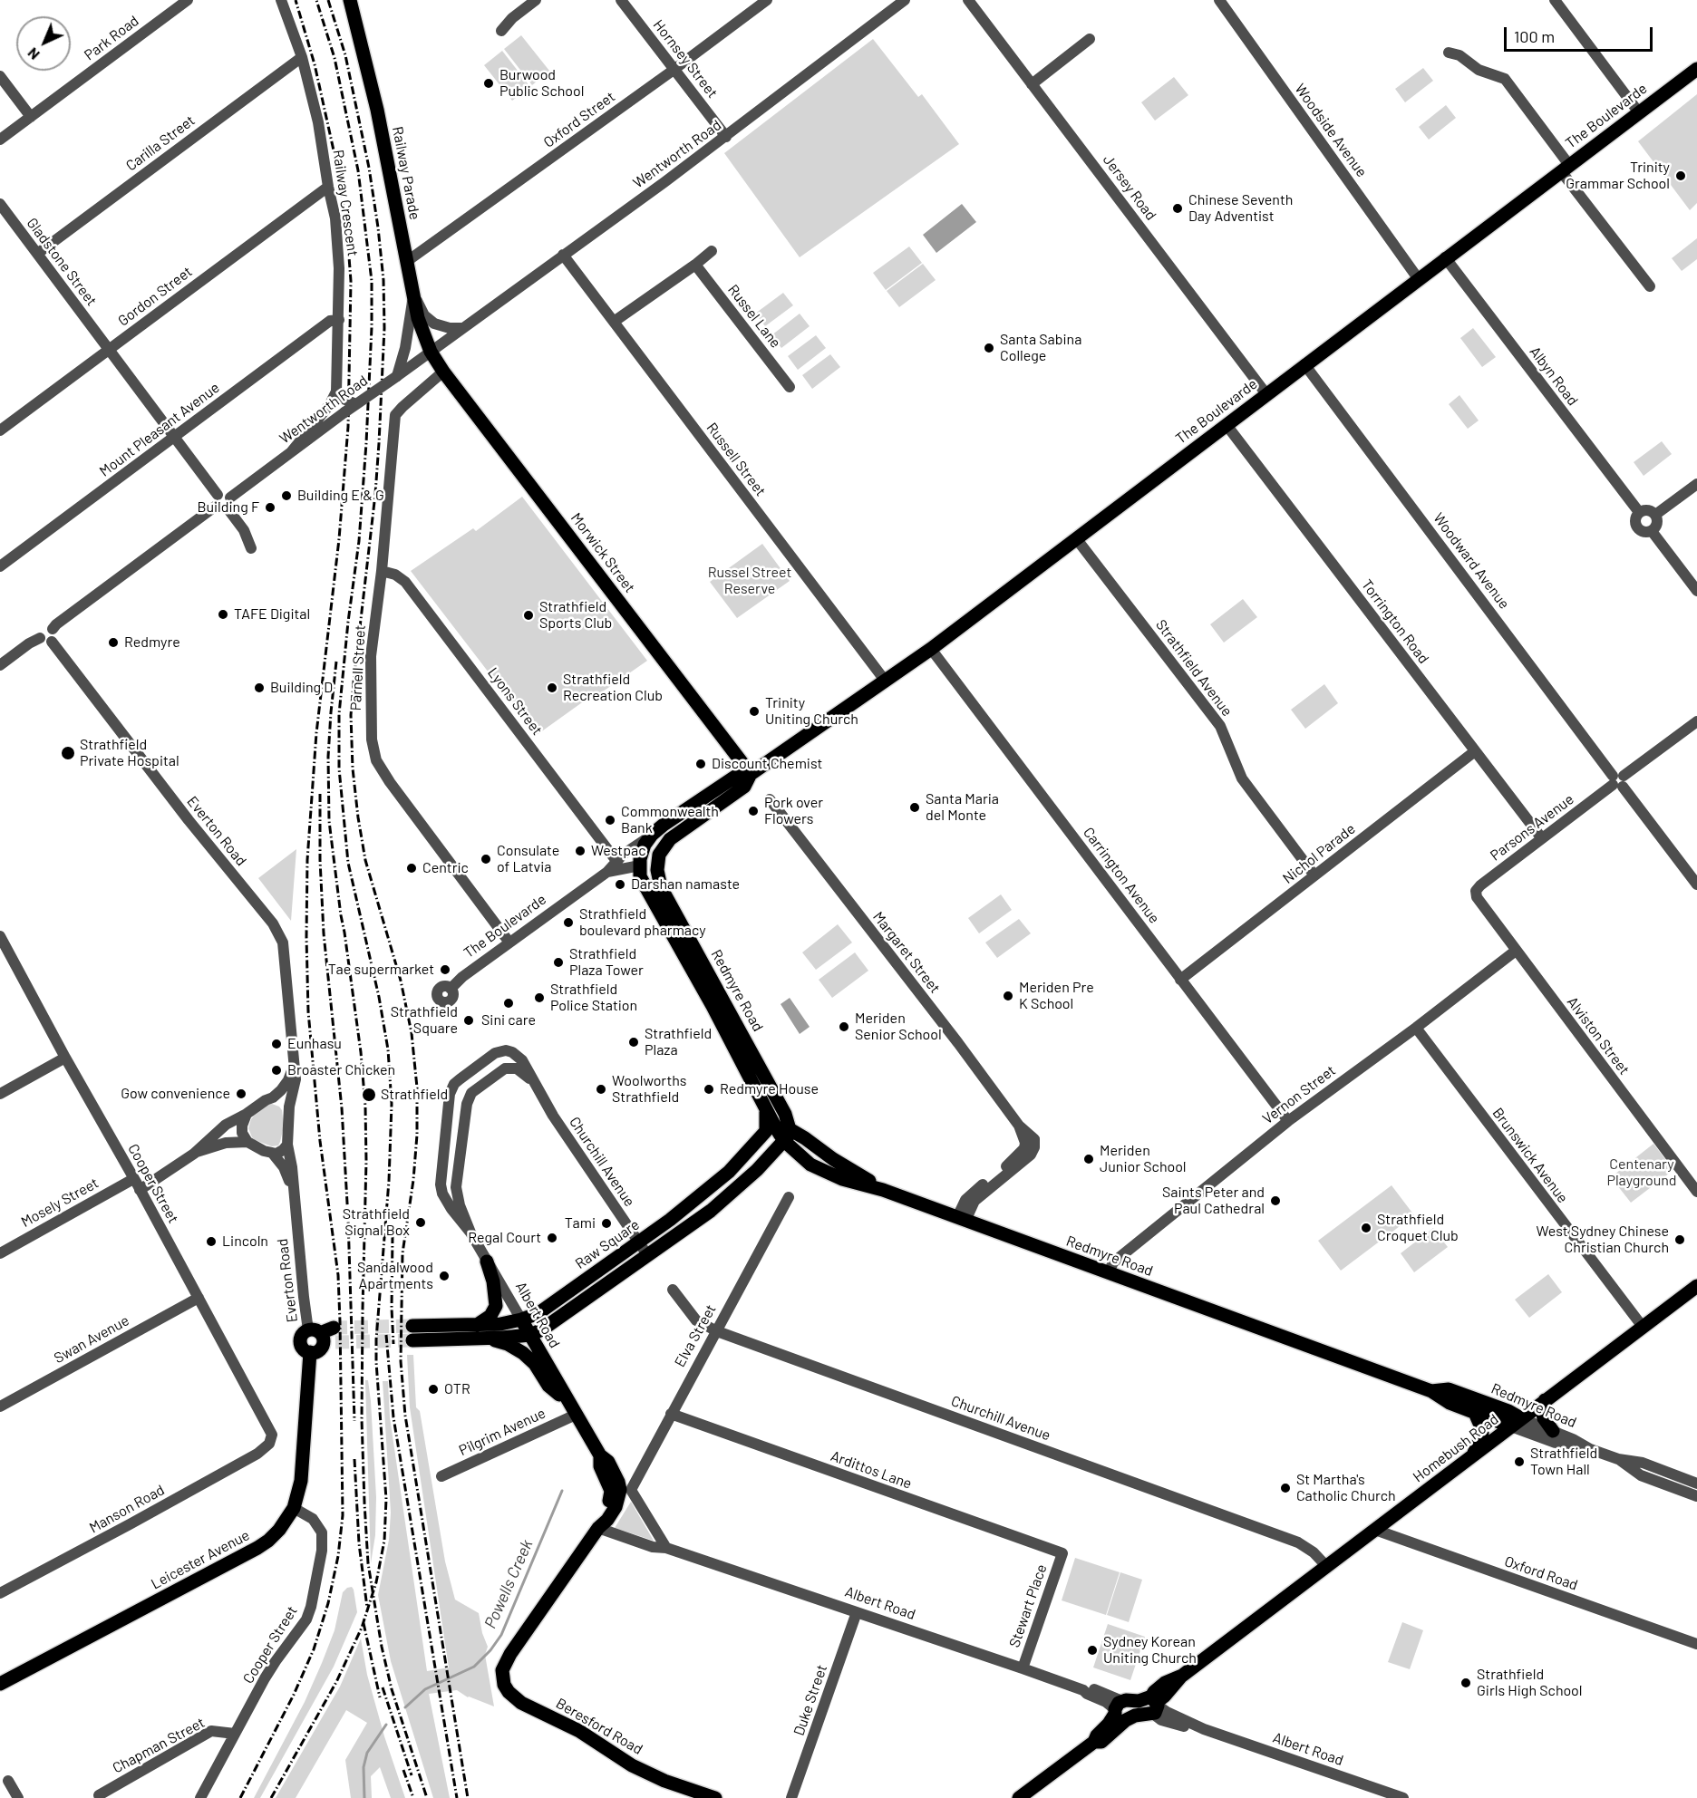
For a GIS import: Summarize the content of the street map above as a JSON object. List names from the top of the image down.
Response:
{
  "streets": {
    "main road": [
      "The Boulevarde",
      "Railway Parade",
      "Morwick Street",
      "Redmyre Road",
      "Raw Square",
      "Albert Road",
      "Homebush Road",
      "Leicester Avenue",
      "Beresford Road"
    ],
    "street": [
      "Park Road",
      "Hornsey Street",
      "Oxford Street",
      "Woodside Avenue",
      "Carilla Street",
      "Wentworth Road",
      "Jersey Road",
      "Railway Crescent",
      "Gladstone Street",
      "Gordon Street",
      "Russel Lane",
      "Albyn Road",
      "Mount Pleasant Avenue",
      "Russell Street",
      "Woodward Avenue",
      "Torrington Road",
      "Parnell Street",
      "Strathfield Avenue",
      "Lyons Street",
      "Parsons Avenue",
      "Everton Road",
      "Nichol Parade",
      "Carrington Avenue",
      "Margaret Street",
      "Alviston Street",
      "Vernon Street",
      "Brunswick Avenue",
      "Churchill Avenue",
      "Cooper Street",
      "Mosely Street",
      "Elva Street",
      "Swan Avenue",
      "Pilgrim Avenue",
      "Ardittos Lane",
      "Manson Road",
      "Oxford Road",
      "Stewart Place",
      "Duke Street",
      "Chapman Street"
    ]
  },
  "crossings": [
    ["Hornsey Street", "Oxford Street"],
    ["Hornsey Street", "Wentworth Road"],
    ["The Boulevarde", "Woodside Avenue"],
    ["The Boulevarde", "Jersey Road"],
    ["The Boulevarde", "Albyn Road"],
    ["The Boulevarde", "Russell Street"],
    ["The Boulevarde", "Morwick Street"],
    ["The Boulevarde", "Woodward Avenue"],
    ["The Boulevarde", "Torrington Road"],
    ["The Boulevarde", "Parnell Street"],
    ["The Boulevarde", "Strathfield Avenue"],
    ["The Boulevarde", "Lyons Street"],
    ["The Boulevarde", "Carrington Avenue"],
    ["The Boulevarde", "Redmyre Road"],
    ["Oxford Street", "Railway Parade"],
    ["Carilla Street", "Railway Crescent"],
    ["Carilla Street", "Gladstone Street"],
    ["Wentworth Road", "Railway Parade"],
    ["Wentworth Road", "Russell Street"],
    ["Wentworth Road", "Morwick Street"],
    ["Railway Parade", "Morwick Street"],
    ["Railway Crescent", "Gordon Street"],
    ["Railway Crescent", "Mount Pleasant Avenue"],
    ["Gladstone Street", "Gordon Street"],
    ["Gladstone Street", "Mount Pleasant Avenue"],
    ["Morwick Street", "Parnell Street"],
    ["Woodward Avenue", "Parsons Avenue"],
    ["Torrington Road", "Parsons Avenue"],
    ["Torrington Road", "Nichol Parade"],
    ["Parnell Street", "Lyons Street"],
    ["Strathfield Avenue", "Nichol Parade"],
    ["Parsons Avenue", "Alviston Street"],
    ["Everton Road", "Leicester Avenue"],
    ["Nichol Parade", "Carrington Avenue"],
    ["Carrington Avenue", "Vernon Street"],
    ["Margaret Street", "Redmyre Road"],
    ["Redmyre Road", "Vernon Street"],
    ["Redmyre Road", "Raw Square"],
    ["Redmyre Road", "Homebush Road"],
    ["Alviston Street", "Vernon Street"],
    ["Vernon Street", "Brunswick Avenue"],
    ["Brunswick Avenue", "Homebush Road"],
    ["Churchill Avenue", "Raw Square"],
    ["Churchill Avenue", "Elva Street"],
    ["Churchill Avenue", "Homebush Road"],
    ["Cooper Street", "Mosely Street"],
    ["Cooper Street", "Swan Avenue"],
    ["Cooper Street", "Manson Road"],
    ["Cooper Street", "Leicester Avenue"],
    ["Cooper Street", "Chapman Street"],
    ["Raw Square", "Albert Road"],
    ["Albert Road", "Pilgrim Avenue"],
    ["Albert Road", "Homebush Road"],
    ["Albert Road", "Stewart Place"],
    ["Albert Road", "Duke Street"],
    ["Albert Road", "Beresford Road"],
    ["Elva Street", "Ardittos Lane"],
    ["Homebush Road", "Oxford Road"],
    ["Ardittos Lane", "Stewart Place"]
  ],
  "water": ["Powells Creek"],
  "parks": ["Russel Street Reserve", "Centenary Playground"],
  "places": [
    "Burwood Public School",
    "Trinity Grammar School",
    "Chinese Seventh Day Adventist",
    "Santa Sabina College",
    "Building E & G",
    "Building F",
    "TAFE Digital",
    "Strathfield Sports Club",
    "Redmyre",
    "Building D",
    "Strathfield Recreation Club",
    "Trinity Uniting Church",
    "Strathfield Private Hospital",
    "Discount Chemist",
    "Santa Maria del Monte",
    "Pork over Flowers",
    "Commonwealth Bank",
    "Westpac",
    "Consulate of Latvia",
    "Centric",
    "Darshan namaste",
    "Strathfield boulevard pharmacy",
    "Strathfield Plaza Tower",
    "Tae supermarket",
    "Meriden Pre K School",
    "Strathfield Police Station",
    "Sini care",
    "Strathfield Square",
    "Meriden Senior School",
    "Strathfield Plaza",
    "Eunhasu",
    "Broaster Chicken",
    "Woolworths Strathfield",
    "Redmyre House",
    "Gow convenience",
    "Strathfield",
    "Meriden Junior School",
    "Saints Peter and Paul Cathedral",
    "Strathfield Signal Box",
    "Tami",
    "Strathfield Croquet Club",
    "Regal Court",
    "West Sydney Chinese Christian Church",
    "Lincoln",
    "Sandalwood Apartments",
    "OTR",
    "Strathfield Town Hall",
    "St Martha's Catholic Church",
    "Sydney Korean Uniting Church",
    "Strathfield Girls High School"
  ],
  "scale_bar": "100 m",
  "north": "bottom left"
}
